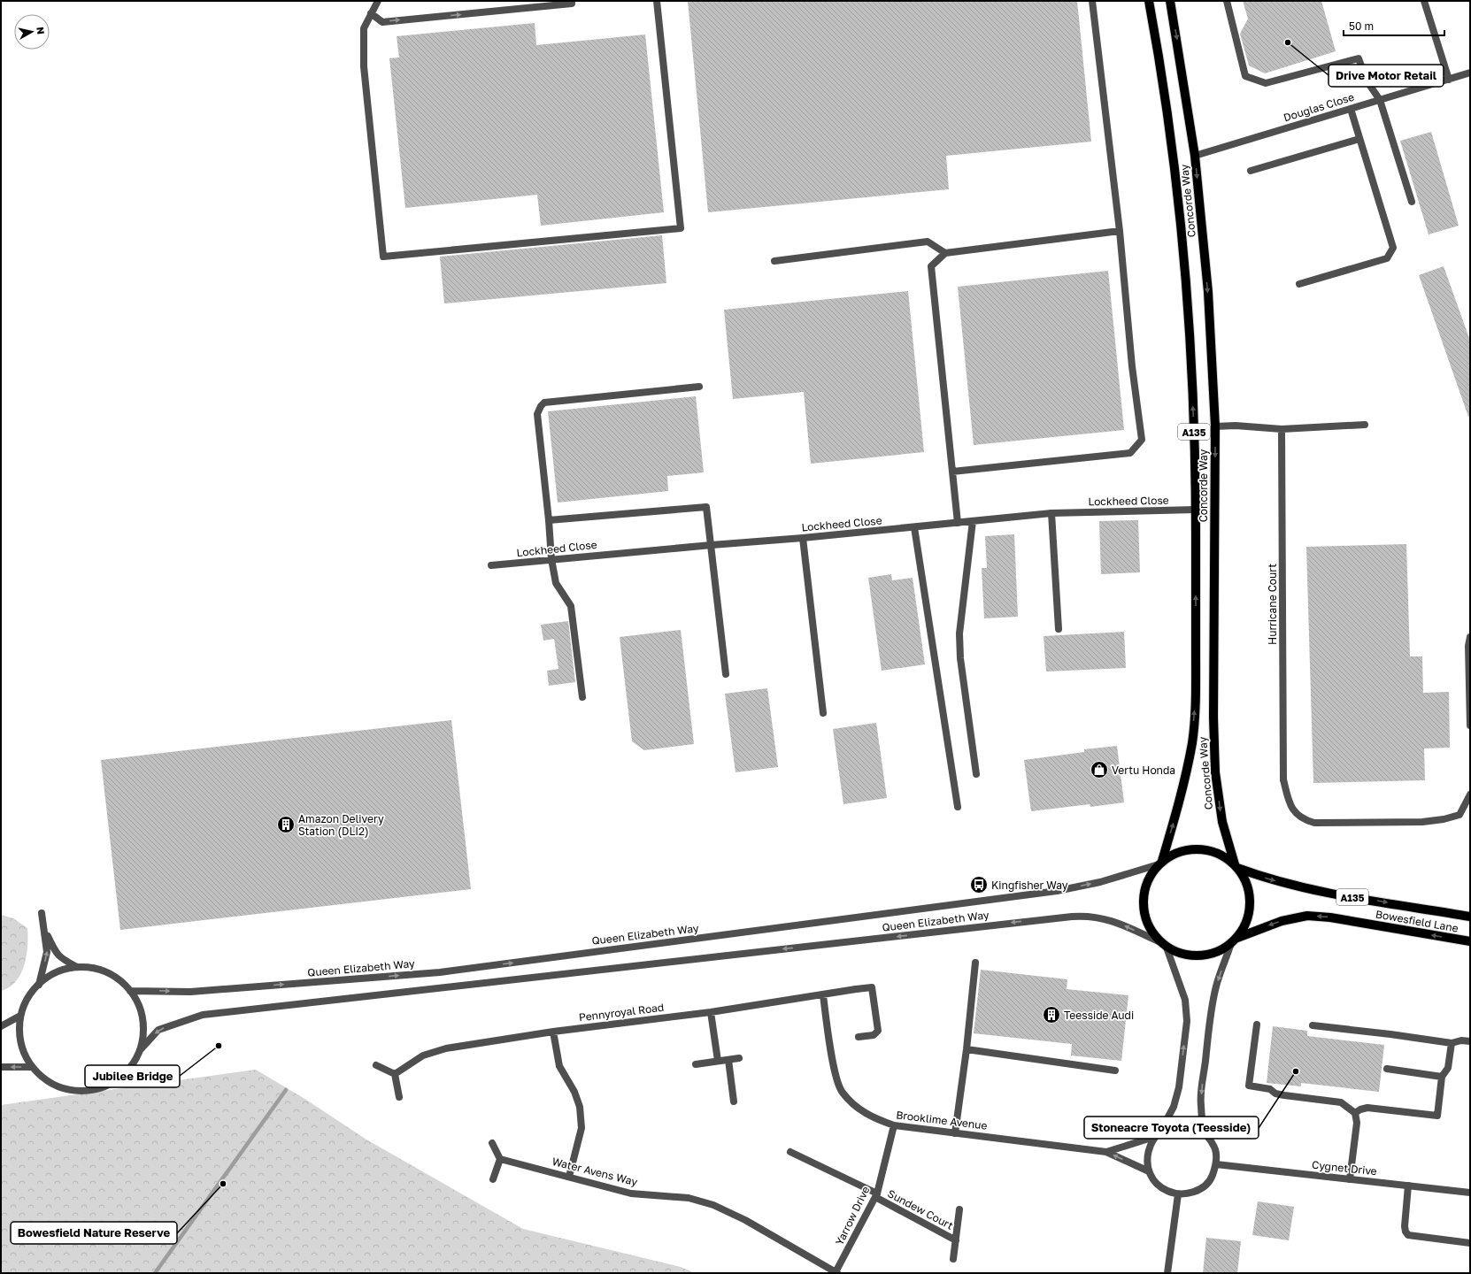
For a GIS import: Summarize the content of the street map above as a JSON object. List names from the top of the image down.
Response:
{
  "streets": {
    "main road": ["Concorde Way", "A135", "Bowesfield Lane"],
    "street": [
      "Douglas Close",
      "Lockheed Close",
      "Hurricane Court",
      "Queen Elizabeth Way",
      "Pennyroyal Road",
      "Brooklime Avenue",
      "Cygnet Drive",
      "Water Avens Way",
      "Sundew Court",
      "Yarrow Drive"
    ]
  },
  "crossings": [
    ["Douglas Close", "Concorde Way"],
    ["Concorde Way", "A135"],
    ["Concorde Way", "Lockheed Close"],
    ["Concorde Way", "Queen Elizabeth Way"],
    ["Concorde Way", "Bowesfield Lane"],
    ["A135", "Queen Elizabeth Way"],
    ["A135", "Bowesfield Lane"],
    ["Queen Elizabeth Way", "Bowesfield Lane"],
    ["Pennyroyal Road", "Brooklime Avenue"],
    ["Brooklime Avenue", "Yarrow Drive"],
    ["Water Avens Way", "Yarrow Drive"],
    ["Sundew Court", "Yarrow Drive"]
  ],
  "places": {
    "other": [
      "Drive Motor Retail",
      "Jubilee Bridge",
      "Stoneacre Toyota (Teesside)",
      "Bowesfield Nature Reserve"
    ],
    "shop": ["Vertu Honda"],
    "building": ["Amazon Delivery Station (DLI2)", "Teesside Audi"],
    "bus stop": ["Kingfisher Way"]
  },
  "scale_bar": "50 m",
  "north": "right"
}
